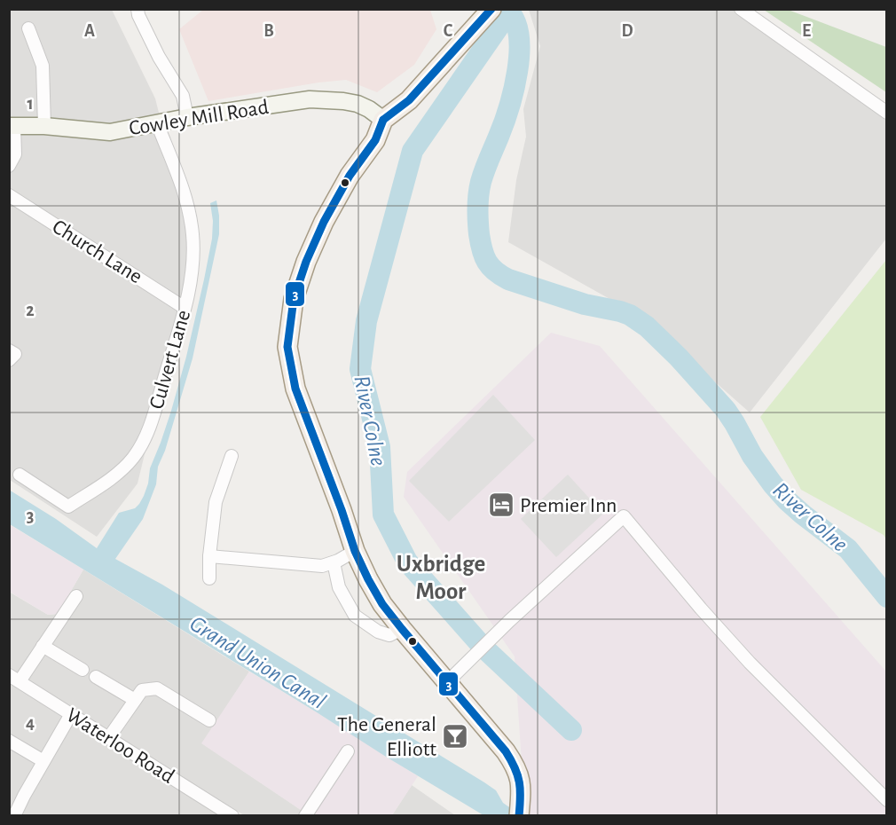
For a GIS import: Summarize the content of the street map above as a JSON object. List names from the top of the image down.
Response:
{
  "streets": {
    "street": [
      "Cowley Mill Road",
      "Church Lane",
      "Culvert Lane",
      "Waterloo Road"
    ]
  },
  "crossings": [
    ["Cowley Mill Road", "Culvert Lane"],
    ["Church Lane", "Culvert Lane"]
  ],
  "districts": ["Uxbridge Moor"],
  "water": ["River Colne", "Grand Union Canal"],
  "places": {
    "hotel": ["Premier Inn"],
    "bar": ["The General Elliott"]
  },
  "lines": ["transit line 3"],
  "grid": {
    "columns": [
      "A",
      "B",
      "C",
      "D",
      "E"
    ],
    "rows": [
      "1",
      "2",
      "3",
      "4"
    ]
  }
}
